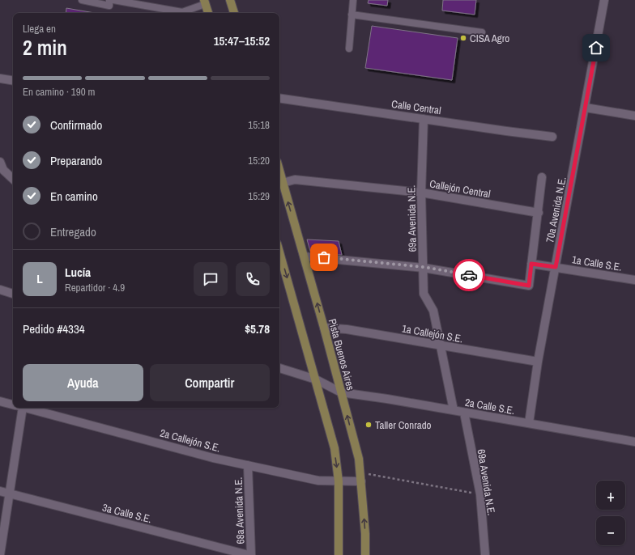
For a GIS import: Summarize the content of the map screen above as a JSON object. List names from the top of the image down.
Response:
{
  "streets": {
    "main road": ["Pista Buenos Aires"],
    "street": [
      "Calle Central",
      "Callejón Central",
      "70a Avenida N.E.",
      "69a Avenida N.E.",
      "1a Calle S.E.",
      "1a Callejón S.E.",
      "2a Calle S.E.",
      "2a Callejón S.E.",
      "68a Avenida N.E.",
      "3a Calle S.E."
    ]
  },
  "crossings": [
    ["Calle Central", "69a Avenida N.E."],
    ["Callejón Central", "69a Avenida N.E."],
    ["Callejón Central", "Pista Buenos Aires"],
    ["70a Avenida N.E.", "1a Calle S.E."],
    ["70a Avenida N.E.", "1a Callejón S.E."],
    ["70a Avenida N.E.", "2a Calle S.E."],
    ["69a Avenida N.E.", "1a Callejón S.E."],
    ["69a Avenida N.E.", "2a Calle S.E."],
    ["1a Callejón S.E.", "Pista Buenos Aires"],
    ["Pista Buenos Aires", "2a Calle S.E."],
    ["Pista Buenos Aires", "2a Callejón S.E."],
    ["2a Callejón S.E.", "68a Avenida N.E."],
    ["68a Avenida N.E.", "3a Calle S.E."]
  ],
  "places": ["CISA Agro", "Taller Conrado"],
  "page": {
    "heading": ["2 min", "Llega en", "15:47–15:52"],
    "panel": [
      "Lucía",
      "Repartidor · 4.9",
      "Pedido #4334",
      "$5.78"
    ],
    "bar": "En camino · 190 m",
    "list": [
      ["Confirmado", "15:18"],
      ["Preparando", "15:20"],
      ["En camino", "15:29"],
      "Entregado"
    ],
    "round": "L",
    "buttons": ["Ayuda", "Compartir"],
    "map_buttons": ["+", "−"]
  }
}
